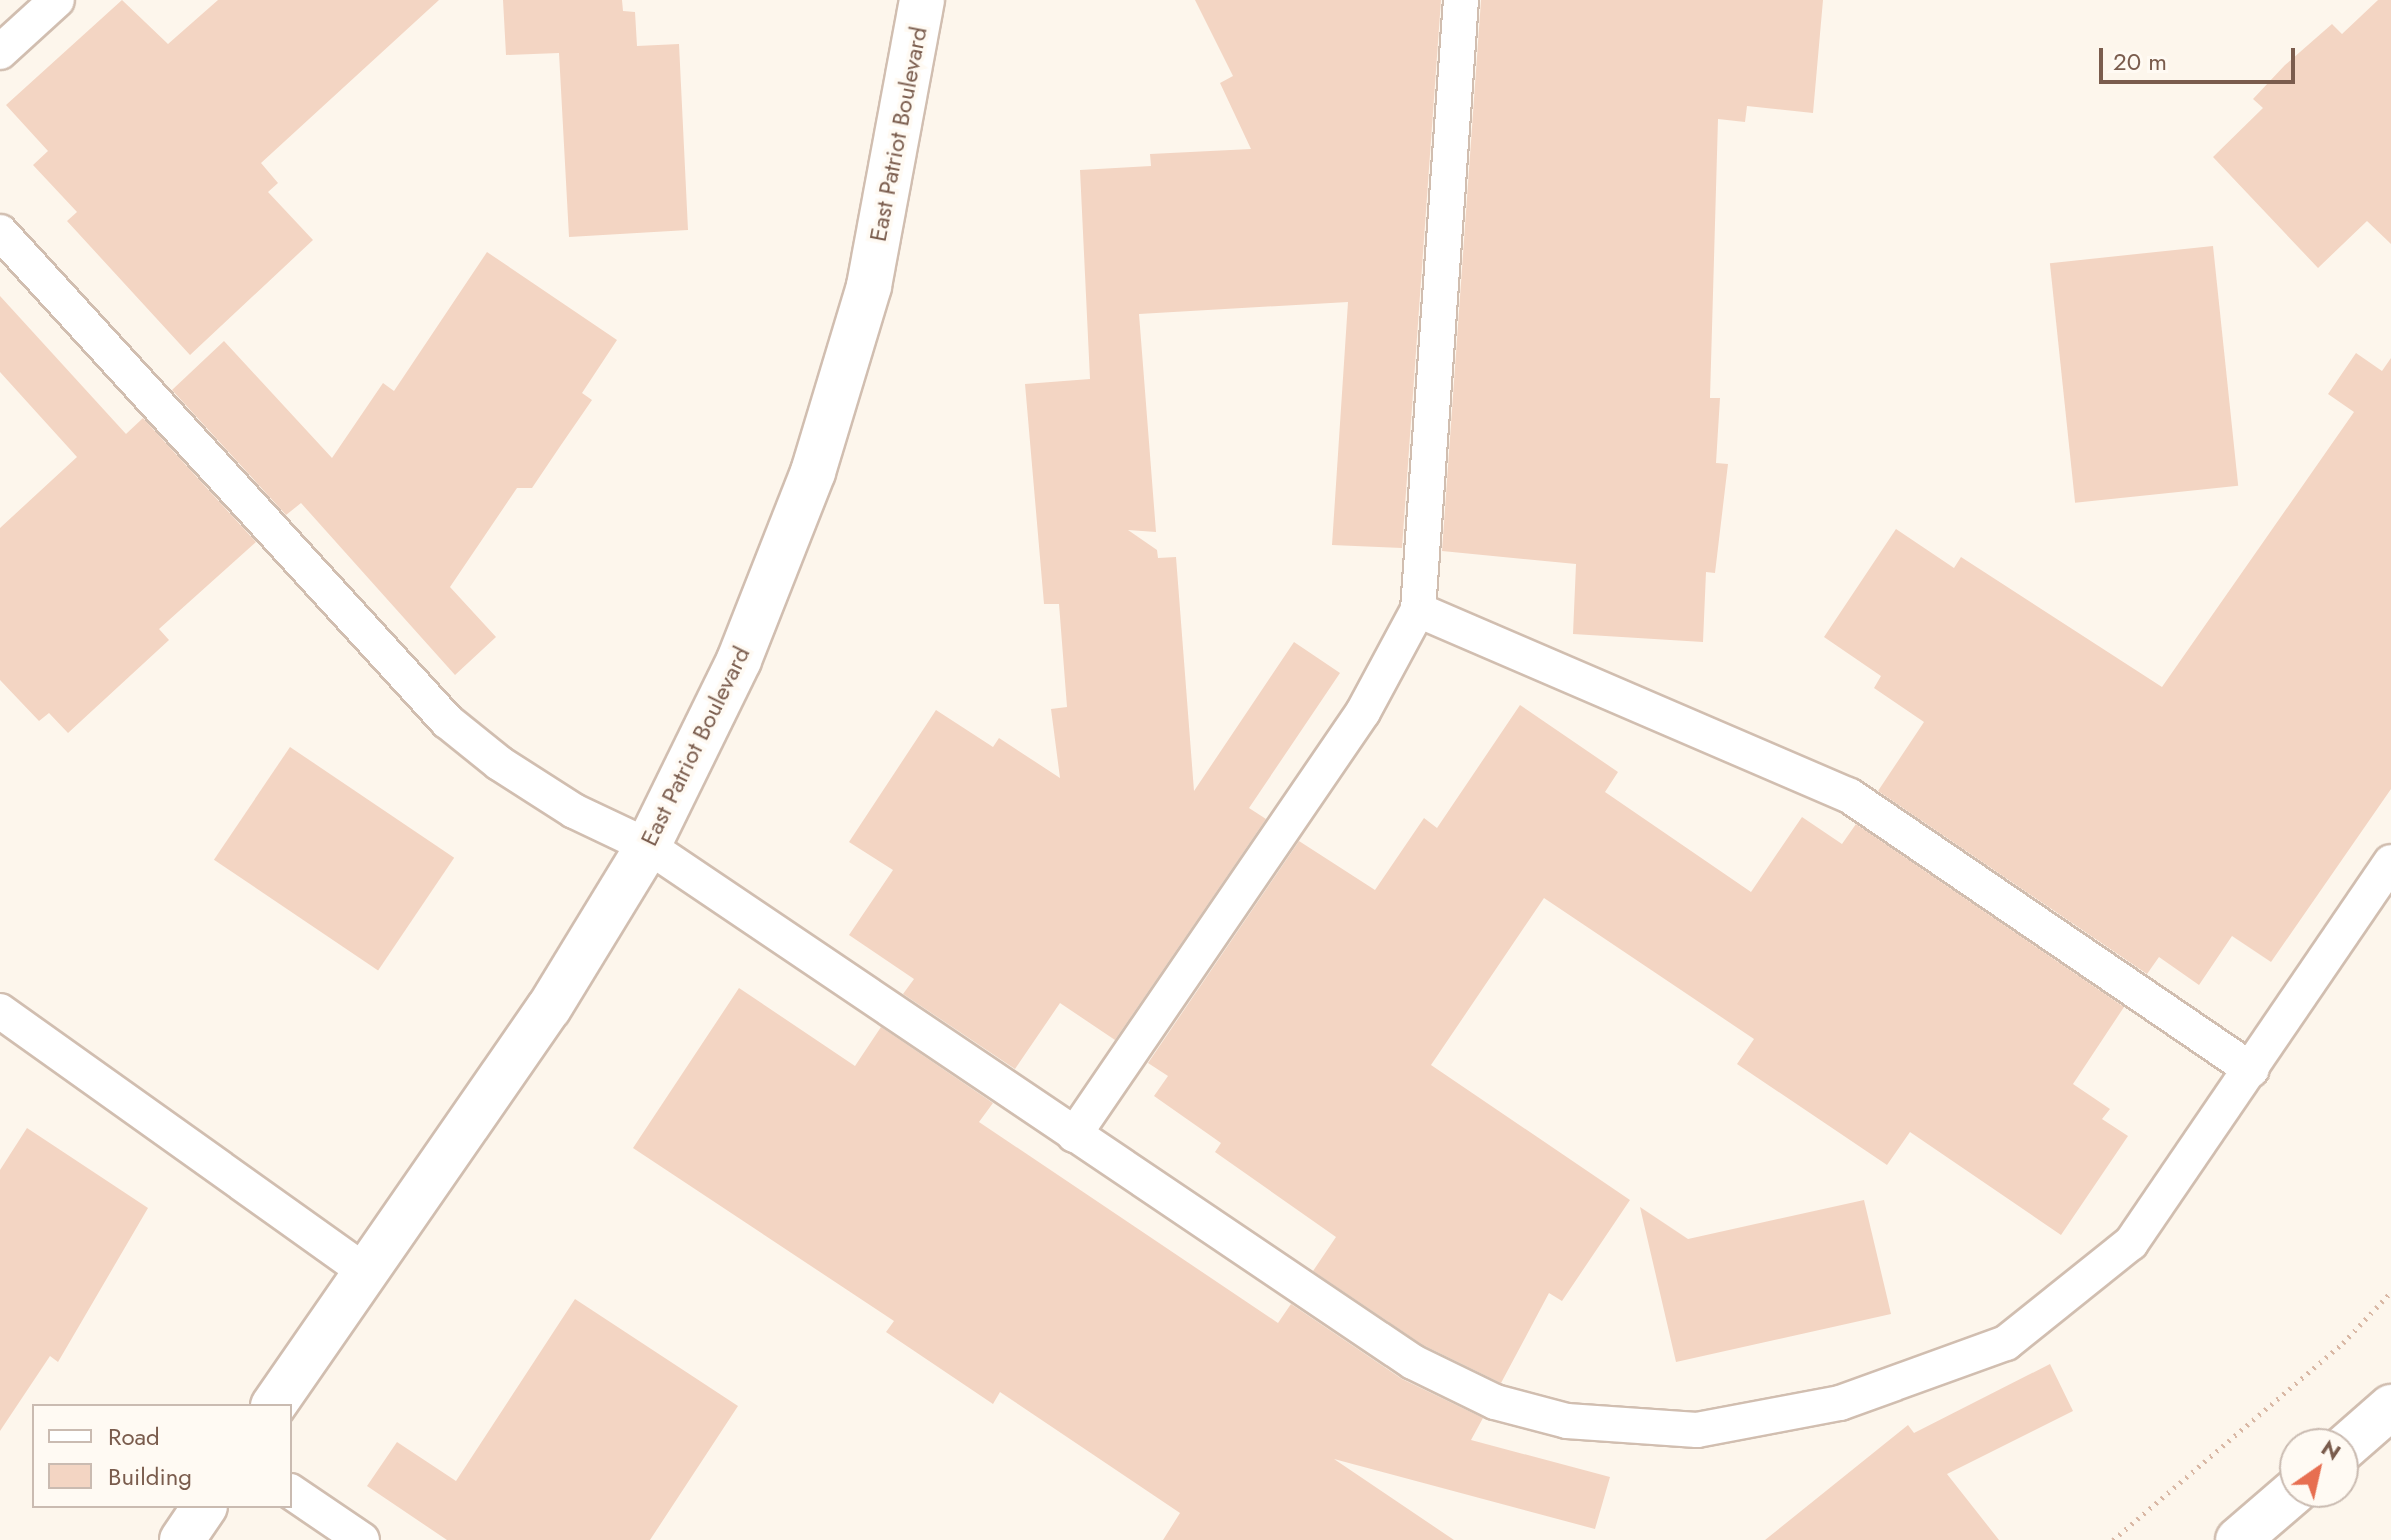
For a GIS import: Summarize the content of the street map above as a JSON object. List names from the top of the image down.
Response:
{
  "streets": {
    "street": ["East Patriot Boulevard"]
  },
  "legend": ["Road", "Building"],
  "scale_bar": "20 m",
  "north": "top right"
}
